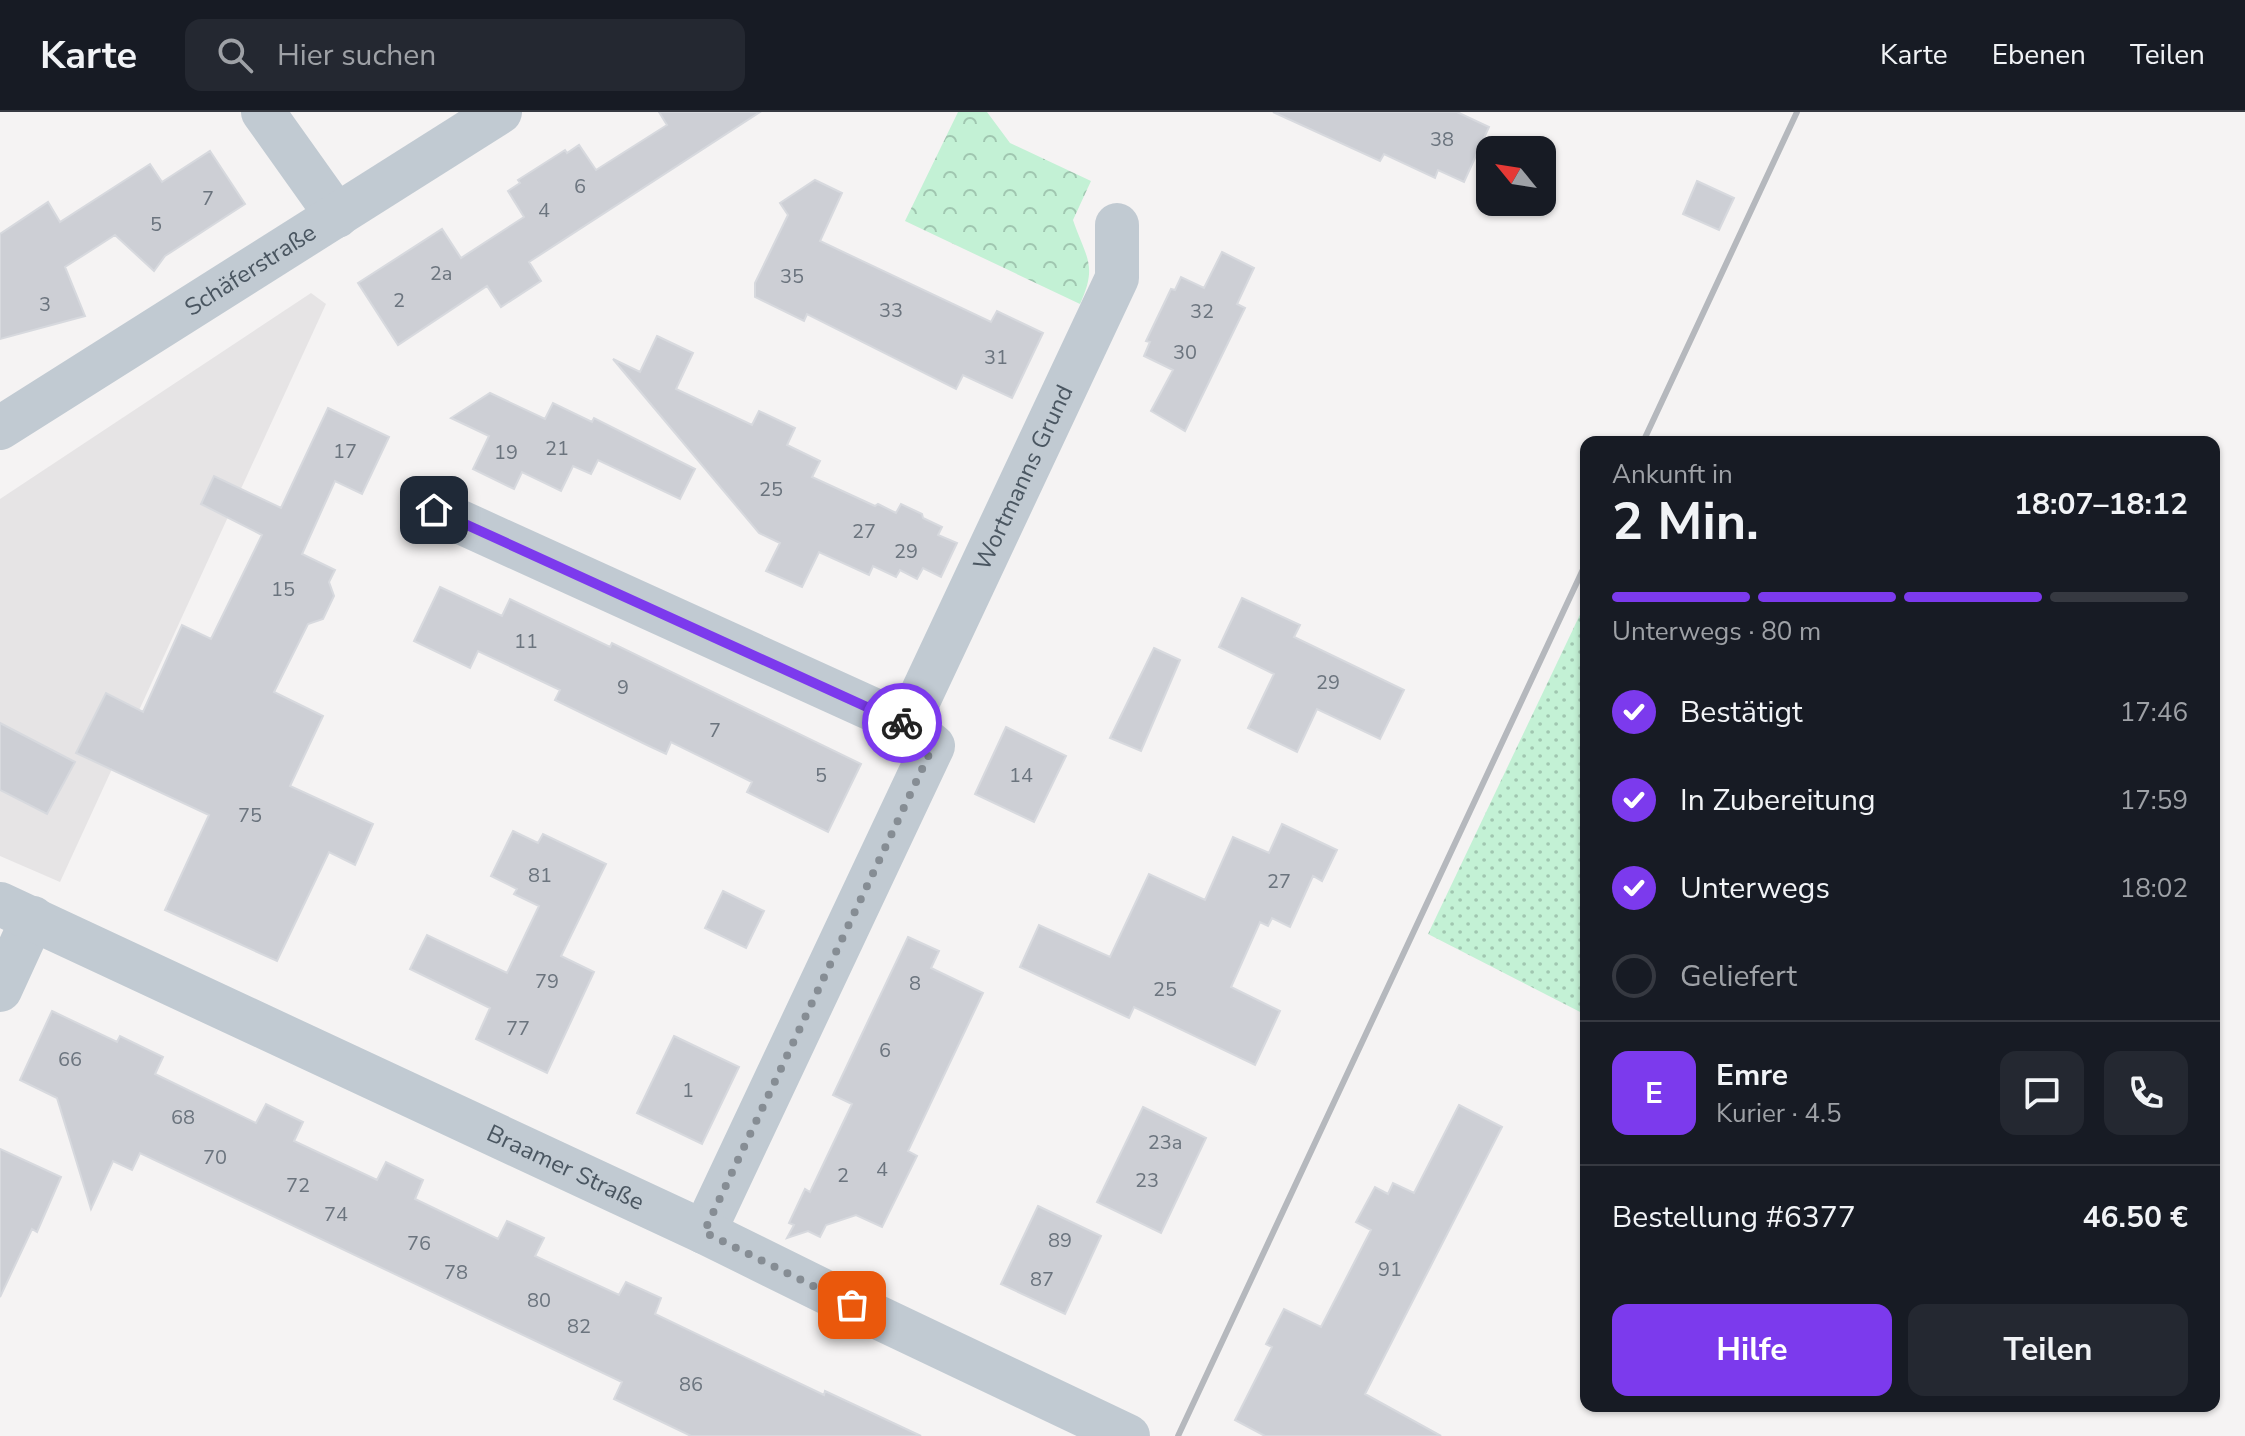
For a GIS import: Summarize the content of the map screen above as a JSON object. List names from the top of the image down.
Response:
{
  "streets": {
    "street": ["Schäferstraße", "Wortmanns Grund", "Braamer Straße"]
  },
  "house_numbers": [
    "38",
    "6",
    "7",
    "4",
    "5",
    "2a",
    "35",
    "2",
    "3",
    "33",
    "32",
    "30",
    "31",
    "21",
    "17",
    "19",
    "25",
    "27",
    "29",
    "15",
    "11",
    "29",
    "9",
    "7",
    "5",
    "14",
    "75",
    "81",
    "27",
    "79",
    "8",
    "25",
    "77",
    "6",
    "66",
    "1",
    "68",
    "23a",
    "70",
    "4",
    "2",
    "23",
    "72",
    "74",
    "89",
    "76",
    "91",
    "78",
    "87",
    "80",
    "82",
    "86"
  ],
  "north": "top left",
  "page": {
    "header": "Karte",
    "search": "Hier suchen",
    "nav": ["Karte", "Ebenen", "Teilen"],
    "heading": ["2 Min.", "Ankunft in", "18:07–18:12"],
    "panel": [
      "Emre",
      "Kurier · 4.5",
      "Bestellung #6377",
      "46.50 €"
    ],
    "bar": "Unterwegs · 80 m",
    "list": [
      ["Bestätigt", "17:46"],
      ["In Zubereitung", "17:59"],
      ["Unterwegs", "18:02"],
      "Geliefert"
    ],
    "round": "E",
    "buttons": ["Hilfe", "Teilen"]
  }
}
